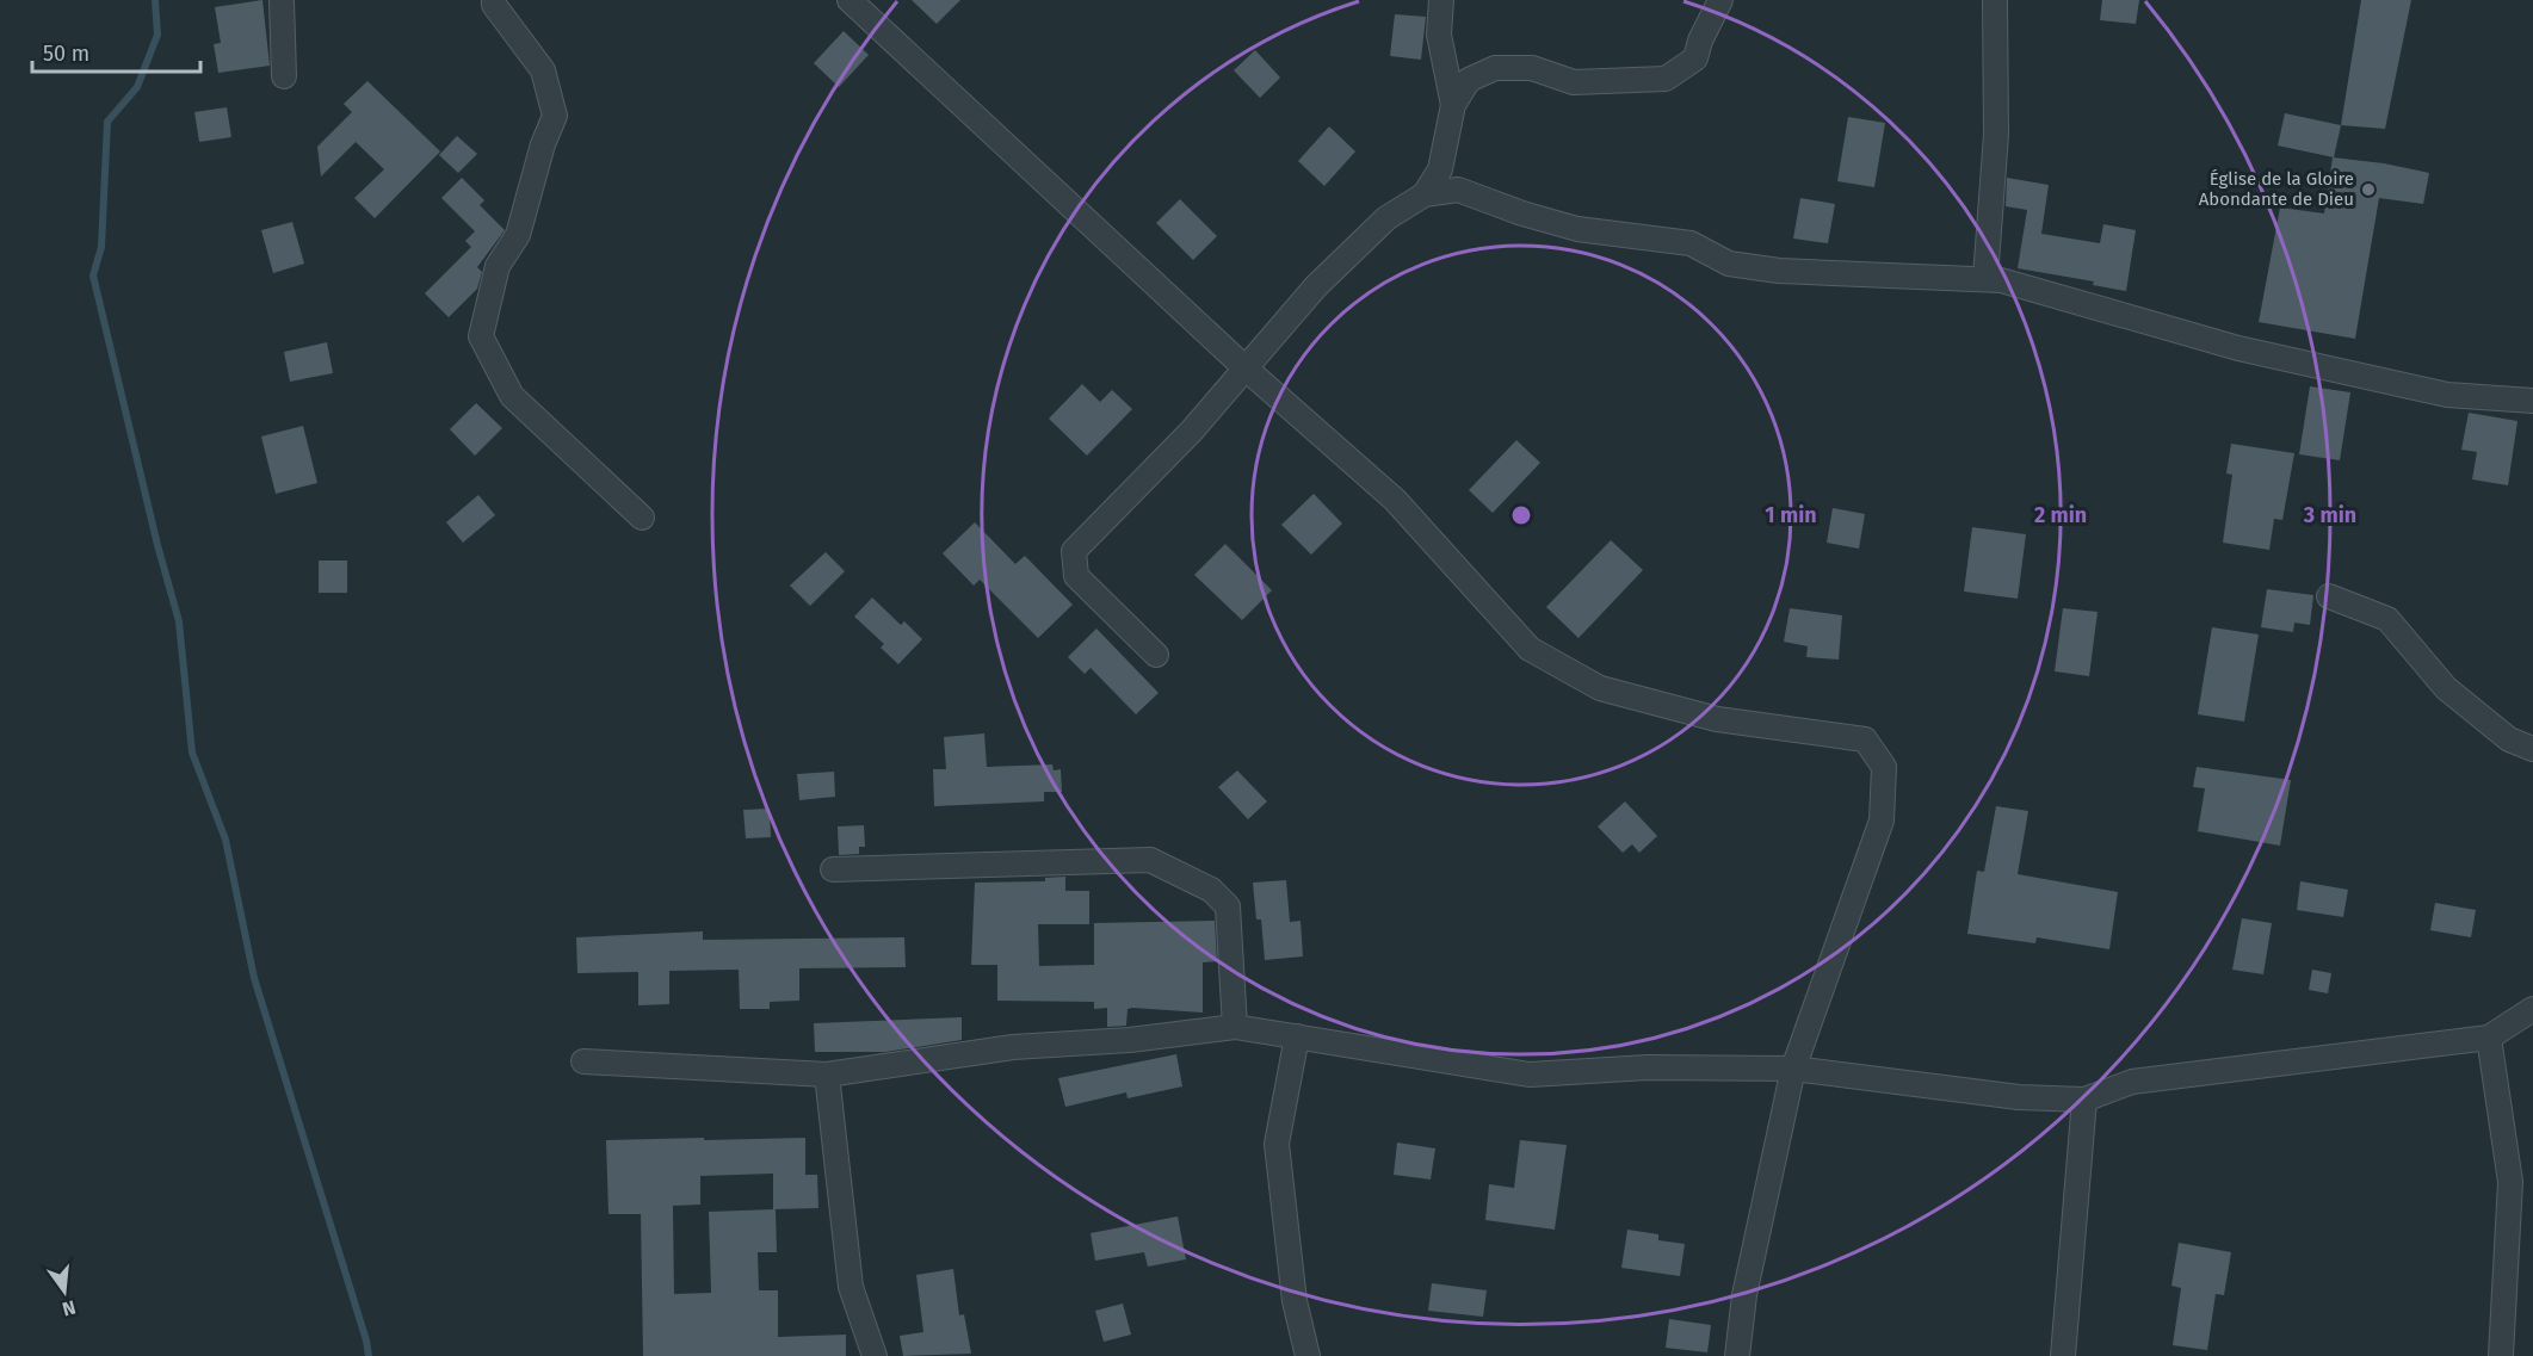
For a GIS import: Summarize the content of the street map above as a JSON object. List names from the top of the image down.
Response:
{
  "places": ["Église de la Gloire Abondante de Dieu"],
  "scale_bar": "50 m",
  "north": "bottom",
  "rings": ["1 min", "2 min", "3 min"]
}
